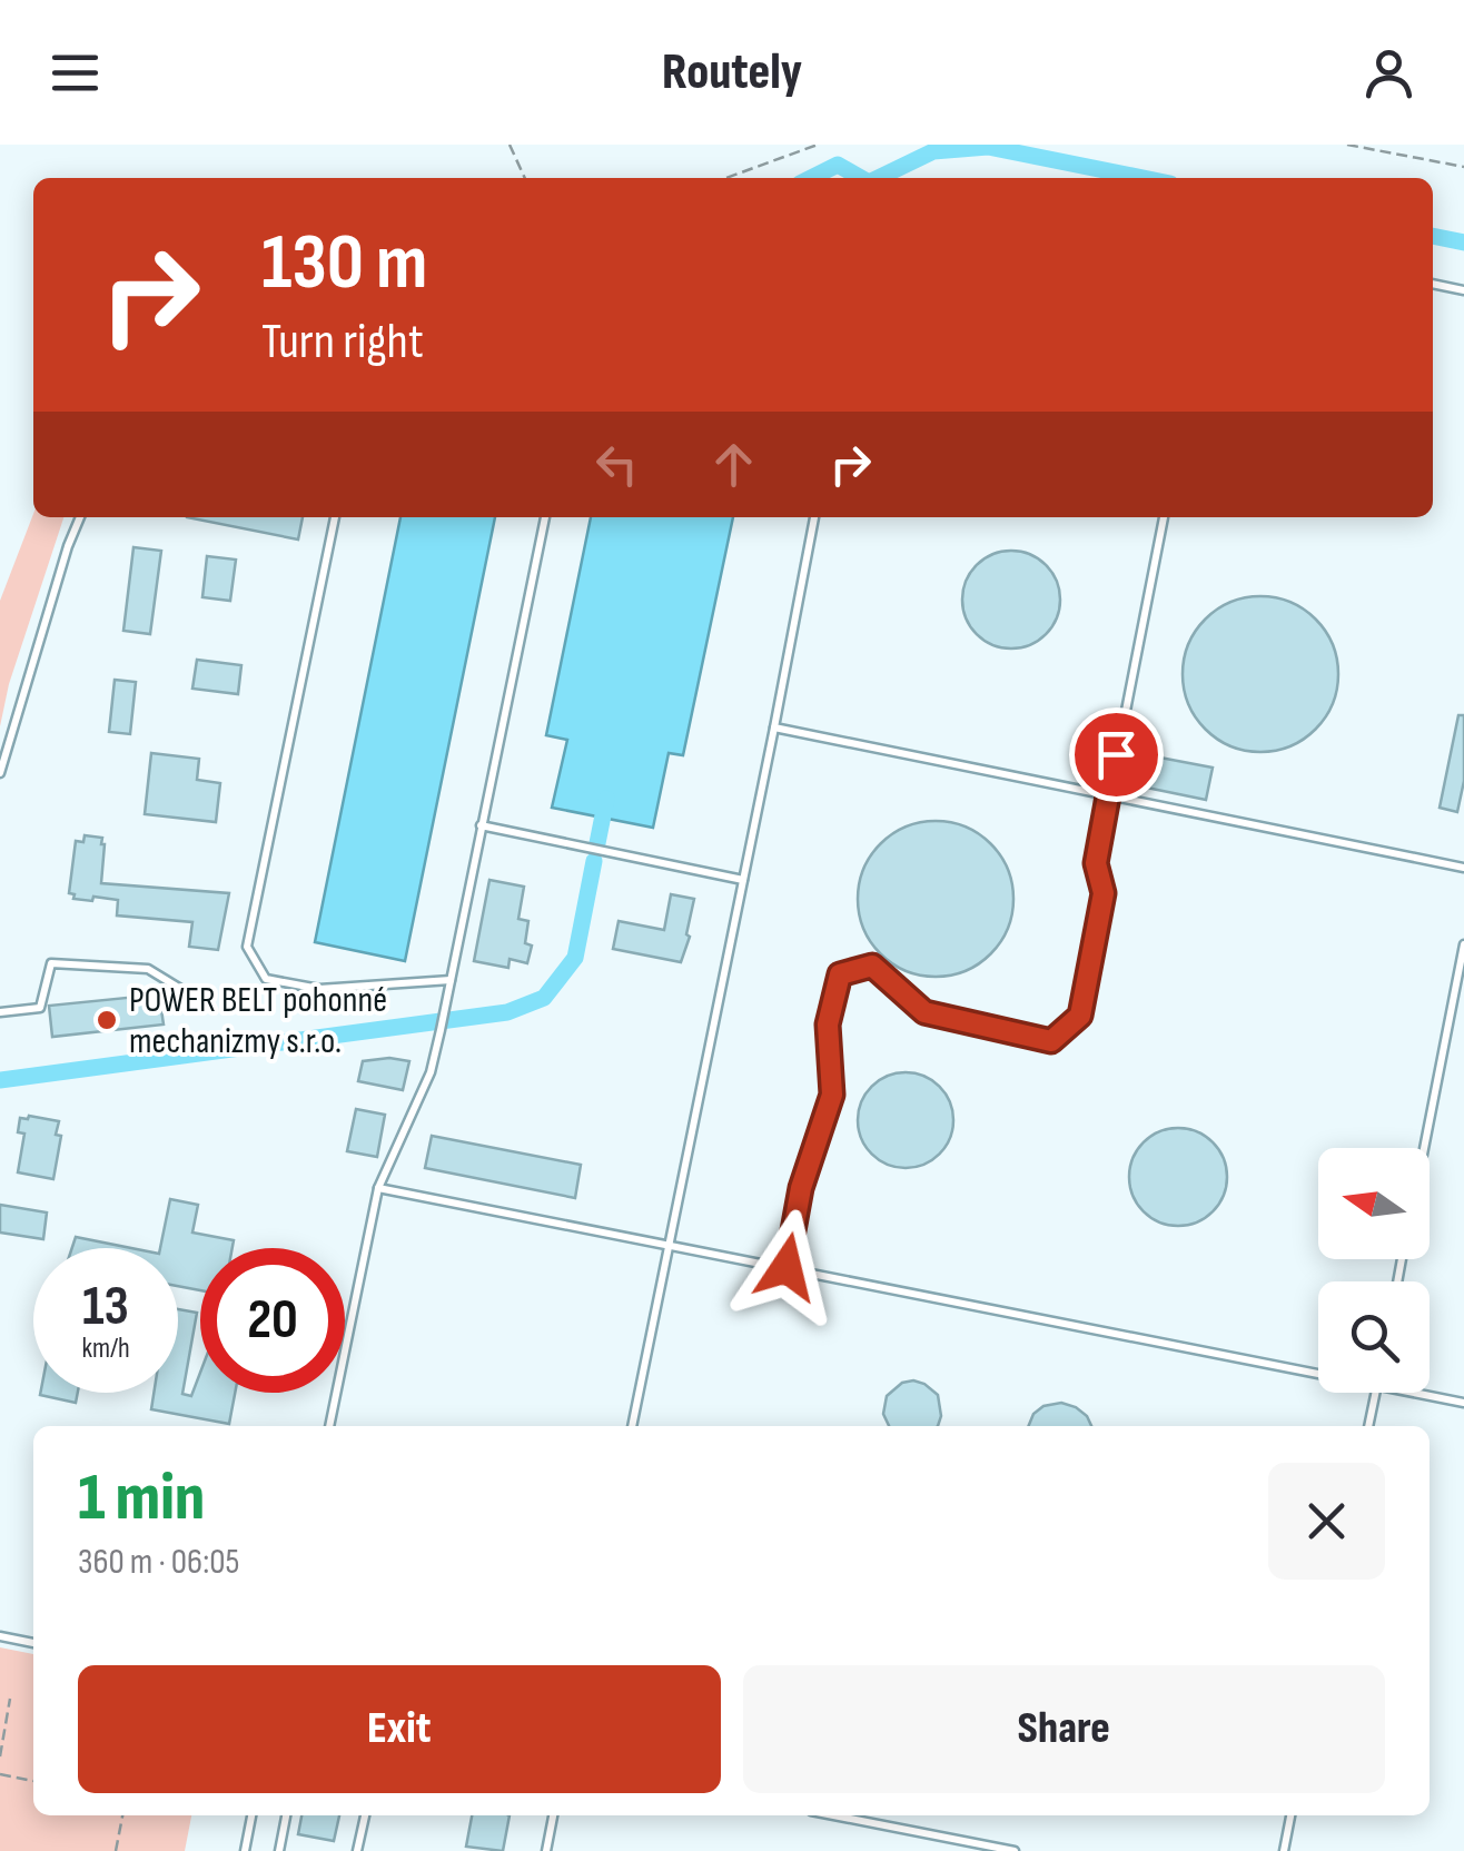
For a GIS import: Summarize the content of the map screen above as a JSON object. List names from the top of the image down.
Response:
{
  "places": ["POWER BELT pohonné mechanizmy s.r.o."],
  "north": "left",
  "page": {
    "header": "Routely",
    "turn": ["130 m", "Turn right"],
    "speed": "13 km/h",
    "limit": "20",
    "heading": ["1 min", "360 m · 06:05"],
    "buttons": ["Exit", "Share"]
  }
}
